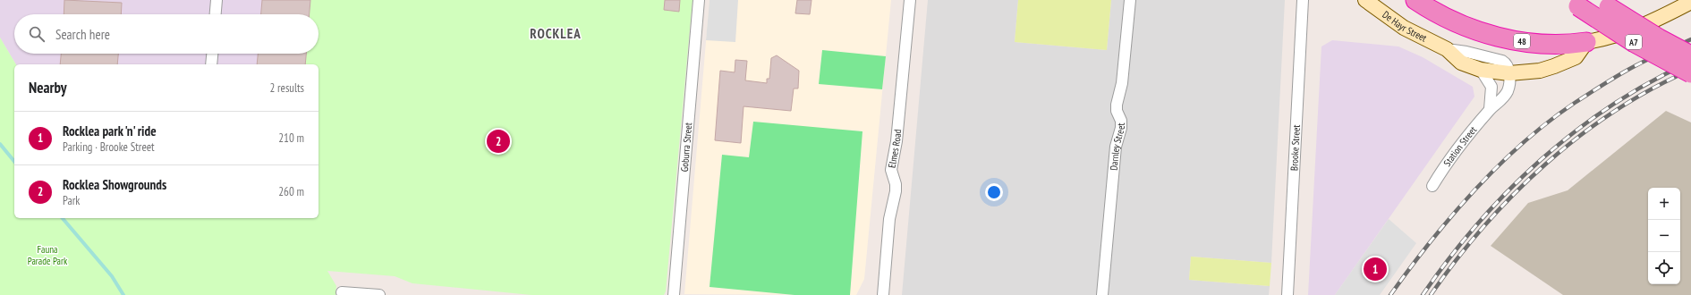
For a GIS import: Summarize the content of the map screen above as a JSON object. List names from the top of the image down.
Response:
{
  "streets": {
    "highway": ["48", "A7"],
    "street": [
      "De Hayr Street",
      "Darnley Street",
      "Station Street",
      "Goburra Street",
      "Brooke Street",
      "Elmes Road"
    ]
  },
  "crossings": [
    ["De Hayr Street", "48"],
    ["De Hayr Street", "Station Street"]
  ],
  "districts": ["ROCKLEA"],
  "parks": ["Fauna Parade Park"],
  "page": {
    "search": "Search here",
    "heading": ["Nearby", "2 results"],
    "list": [
      {
        "mark": "1",
        "name": "Rocklea park 'n' ride",
        "note": "Parking · Brooke Street",
        "value": "210 m"
      },
      {
        "mark": "2",
        "name": "Rocklea Showgrounds",
        "note": "Park",
        "value": "260 m"
      }
    ],
    "pins": ["2", "1"],
    "map_buttons": ["+", "−"]
  }
}
